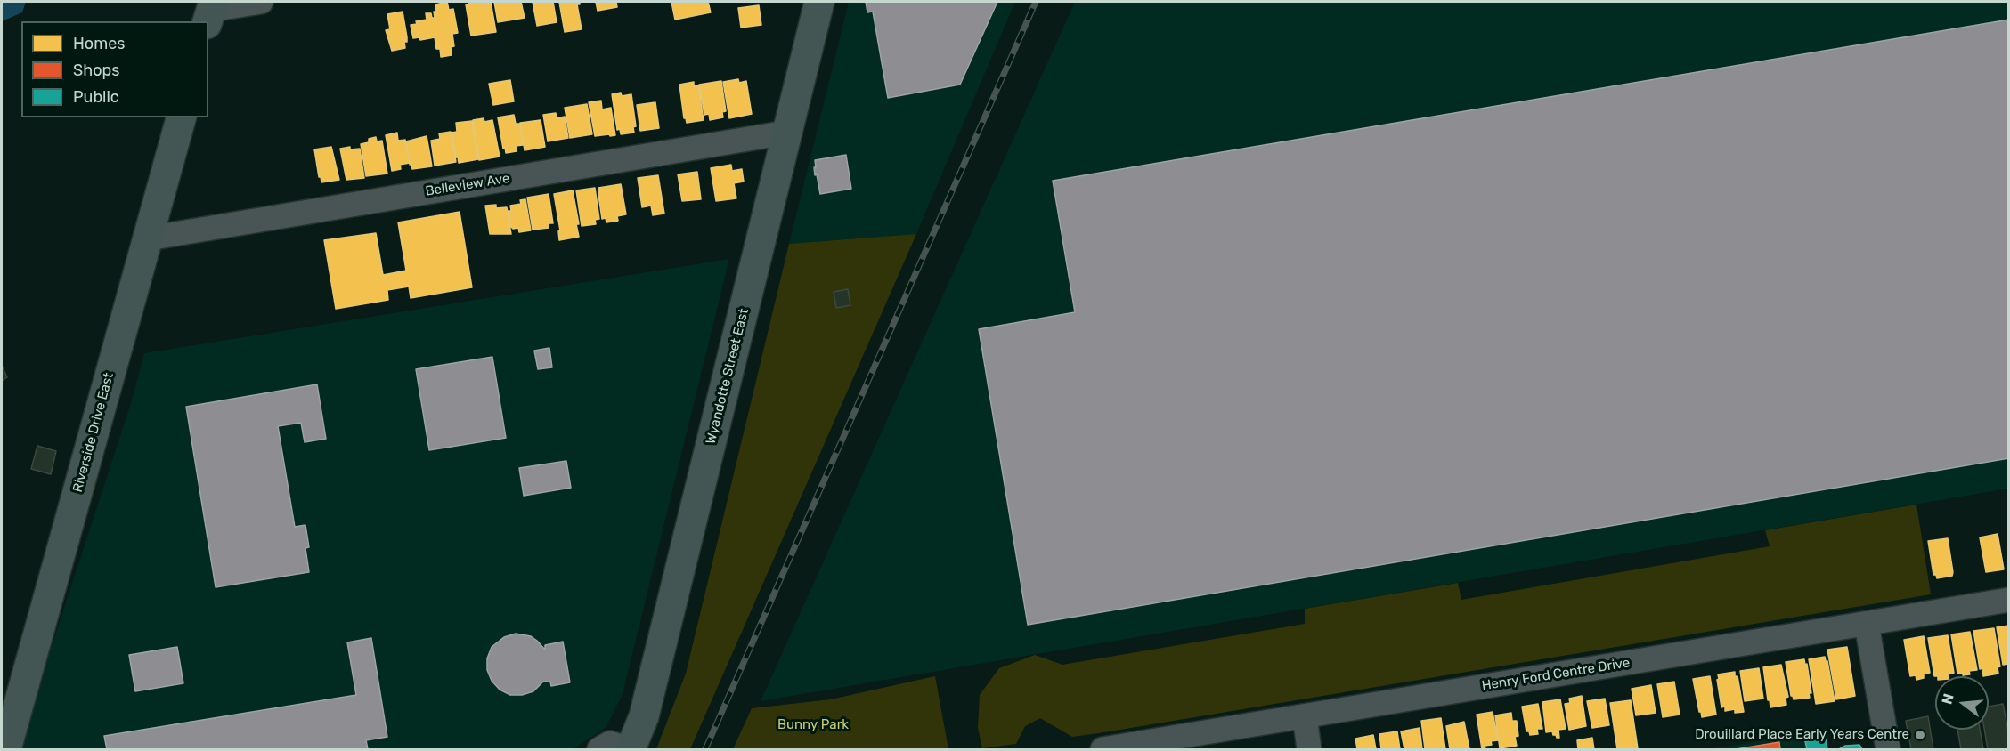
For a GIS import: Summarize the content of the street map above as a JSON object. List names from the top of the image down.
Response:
{
  "streets": {
    "main road": ["Wyandotte Street East", "Riverside Drive East"],
    "street": ["Belleview Ave", "Henry Ford Centre Drive"]
  },
  "crossings": [
    ["Belleview Ave", "Wyandotte Street East"],
    ["Belleview Ave", "Riverside Drive East"]
  ],
  "parks": ["Bunny Park"],
  "places": ["Drouillard Place Early Years Centre"],
  "legend": ["Homes", "Shops", "Public"],
  "north": "left"
}
